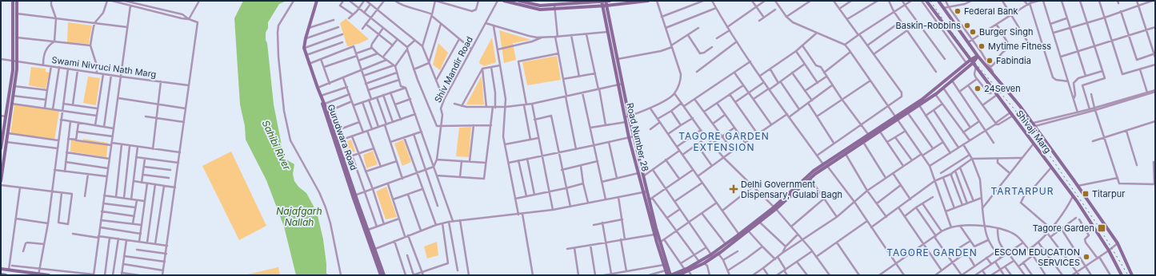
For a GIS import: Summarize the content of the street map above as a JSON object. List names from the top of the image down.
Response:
{
  "streets": {
    "street": [
      "Swami Nivruci Nath Marg",
      "Shiv Mandir Road",
      "Shivaji Marg",
      "Gurudwara Road",
      "Road Number 28"
    ]
  },
  "districts": ["TAGORE GARDEN EXTENSION", "TARTARPUR", "TAGORE GARDEN"],
  "water": ["Sahibi River", "Najafgarh Nallah"],
  "places": {
    "other": [
      "Federal Bank",
      "Baskin-Robbins",
      "Burger Singh",
      "Mytime Fitness",
      "Fabindia",
      "24Seven",
      "ESCOM EDUCATION SERVICES"
    ],
    "health": ["Delhi Government Dispensary, Gulabi Bagh"],
    "transit": ["Titarpur", "Tagore Garden"]
  }
}
